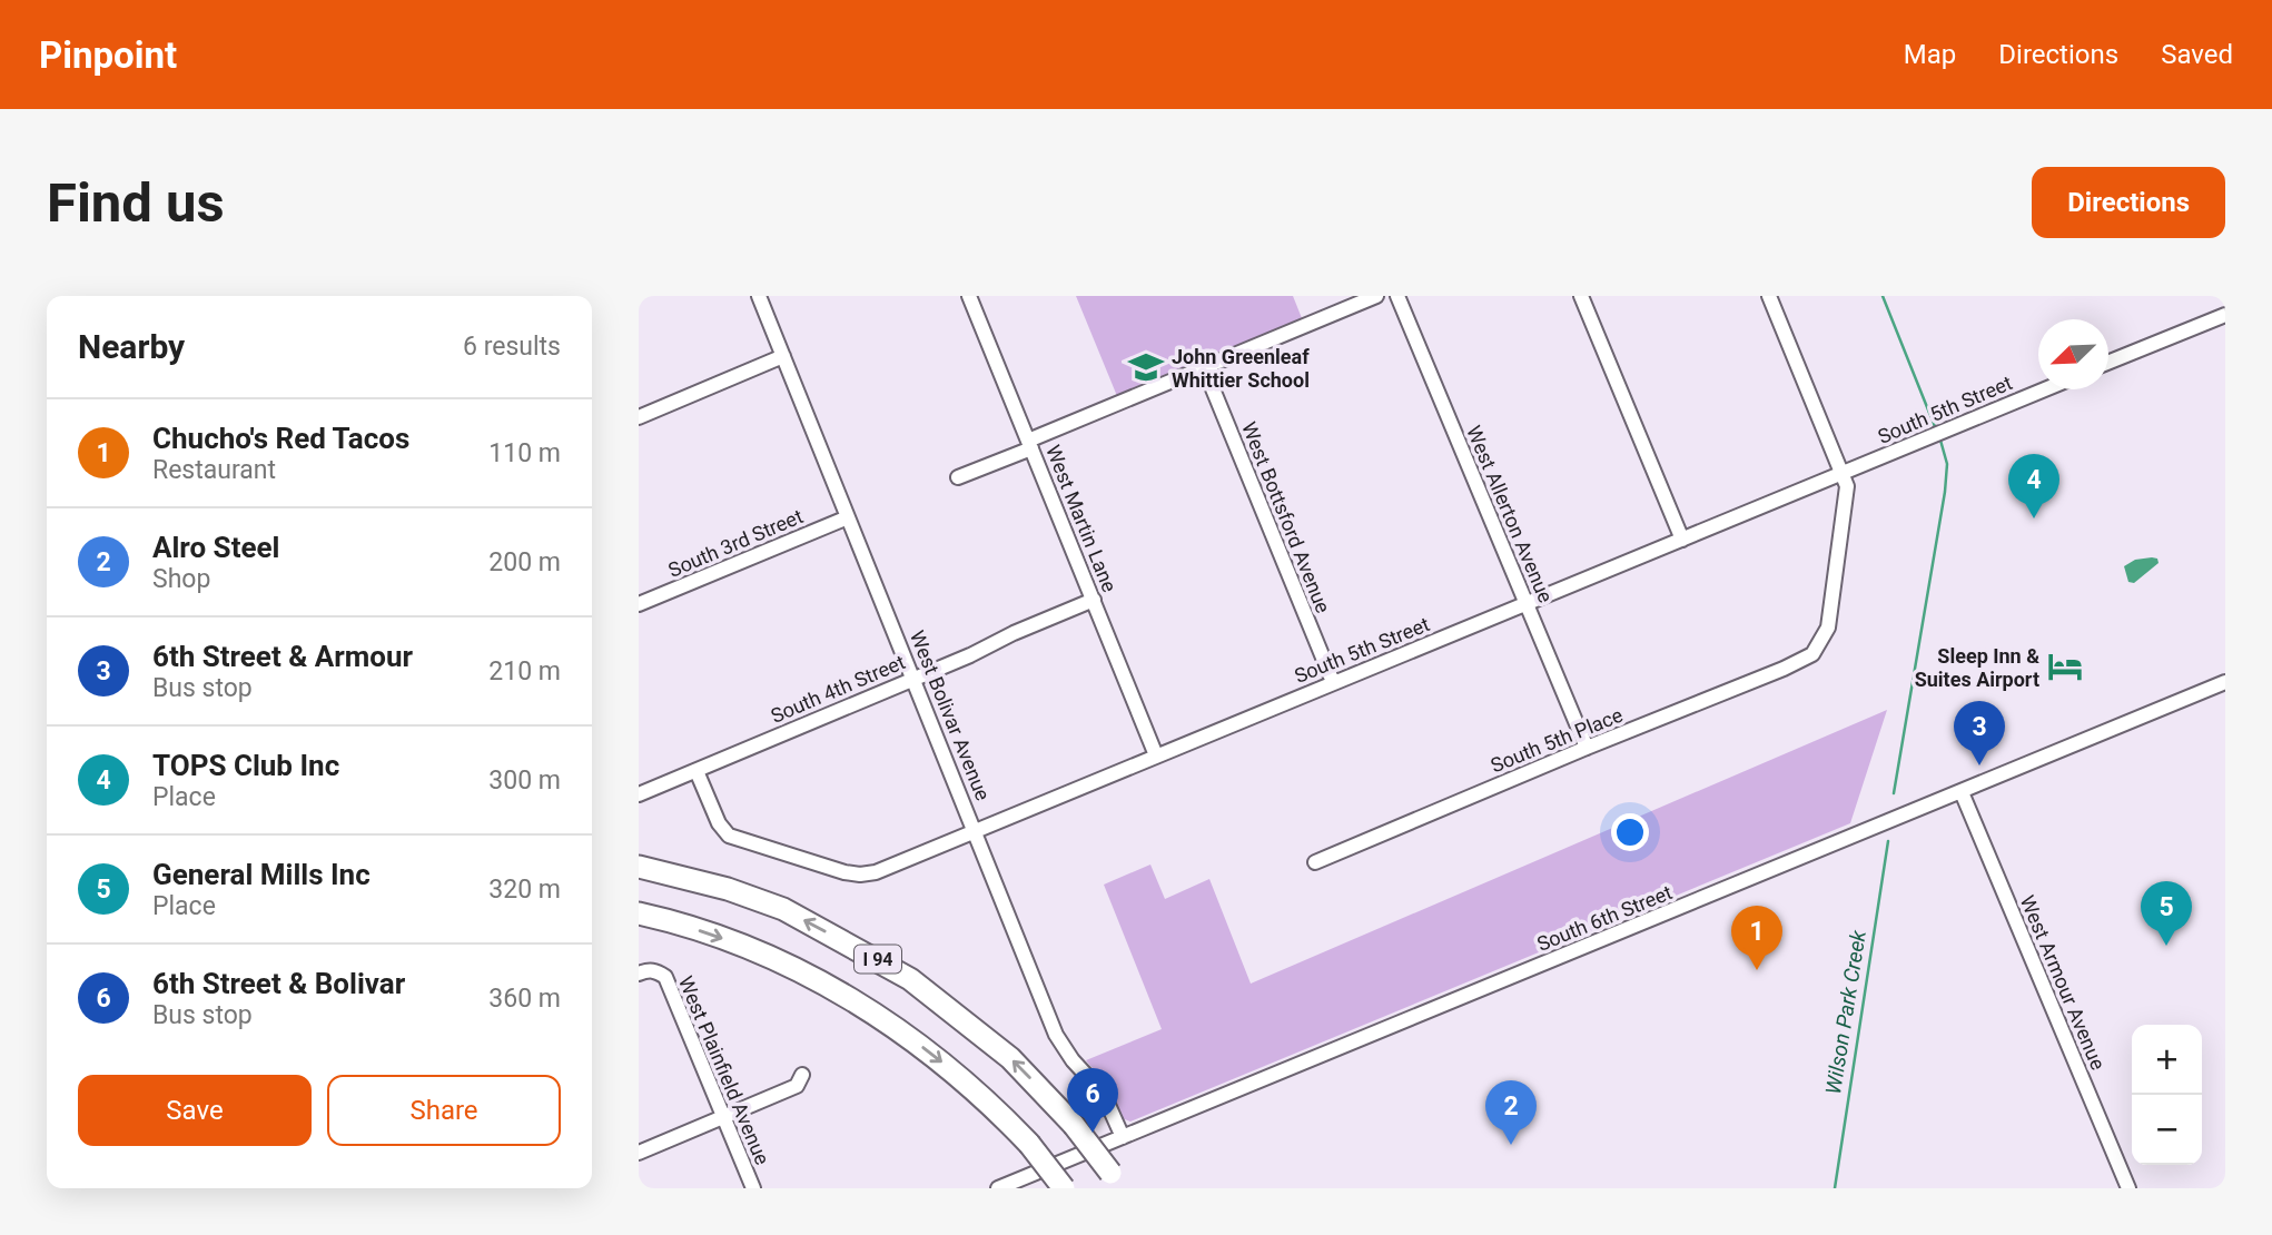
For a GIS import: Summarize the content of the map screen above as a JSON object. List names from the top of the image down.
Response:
{
  "streets": {
    "highway": ["I 94"],
    "street": [
      "South 5th Street",
      "West Allerton Avenue",
      "West Bottsford Avenue",
      "West Martin Lane",
      "South 3rd Street",
      "South 4th Street",
      "West Bolivar Avenue",
      "South 5th Place",
      "South 6th Street",
      "West Armour Avenue",
      "West Plainfield Avenue"
    ]
  },
  "crossings": [
    ["South 5th Street", "West Allerton Avenue"],
    ["South 5th Street", "West Bottsford Avenue"],
    ["South 5th Street", "West Martin Lane"],
    ["South 5th Street", "South 4th Street"],
    ["South 5th Street", "West Bolivar Avenue"],
    ["South 5th Street", "South 5th Place"],
    ["West Allerton Avenue", "South 5th Place"],
    ["West Martin Lane", "South 4th Street"],
    ["South 3rd Street", "West Bolivar Avenue"],
    ["South 4th Street", "West Bolivar Avenue"],
    ["West Bolivar Avenue", "South 6th Street"],
    ["South 6th Street", "West Armour Avenue"]
  ],
  "water": ["Wilson Park Creek"],
  "places": {
    "school or university": ["John Greenleaf Whittier School"],
    "hotel": ["Sleep Inn & Suites Airport"]
  },
  "north": "bottom left",
  "page": {
    "header": "Pinpoint",
    "nav": ["Map", "Directions", "Saved"],
    "buttons": [
      "Directions",
      ["Save", "Share"]
    ],
    "title": "Find us",
    "heading": ["Nearby", "6 results"],
    "list": [
      {
        "mark": "1",
        "name": "Chucho's Red Tacos",
        "note": "Restaurant",
        "value": "110 m"
      },
      {
        "mark": "2",
        "name": "Alro Steel",
        "note": "Shop",
        "value": "200 m"
      },
      {
        "mark": "3",
        "name": "6th Street & Armour",
        "note": "Bus stop",
        "value": "210 m"
      },
      {
        "mark": "4",
        "name": "TOPS Club Inc",
        "note": "Place",
        "value": "300 m"
      },
      {
        "mark": "5",
        "name": "General Mills Inc",
        "note": "Place",
        "value": "320 m"
      },
      {
        "mark": "6",
        "name": "6th Street & Bolivar",
        "note": "Bus stop",
        "value": "360 m"
      }
    ],
    "pins": [
      "4",
      "3",
      "5",
      "1",
      "6",
      "2"
    ],
    "map_buttons": ["+", "−"]
  }
}
